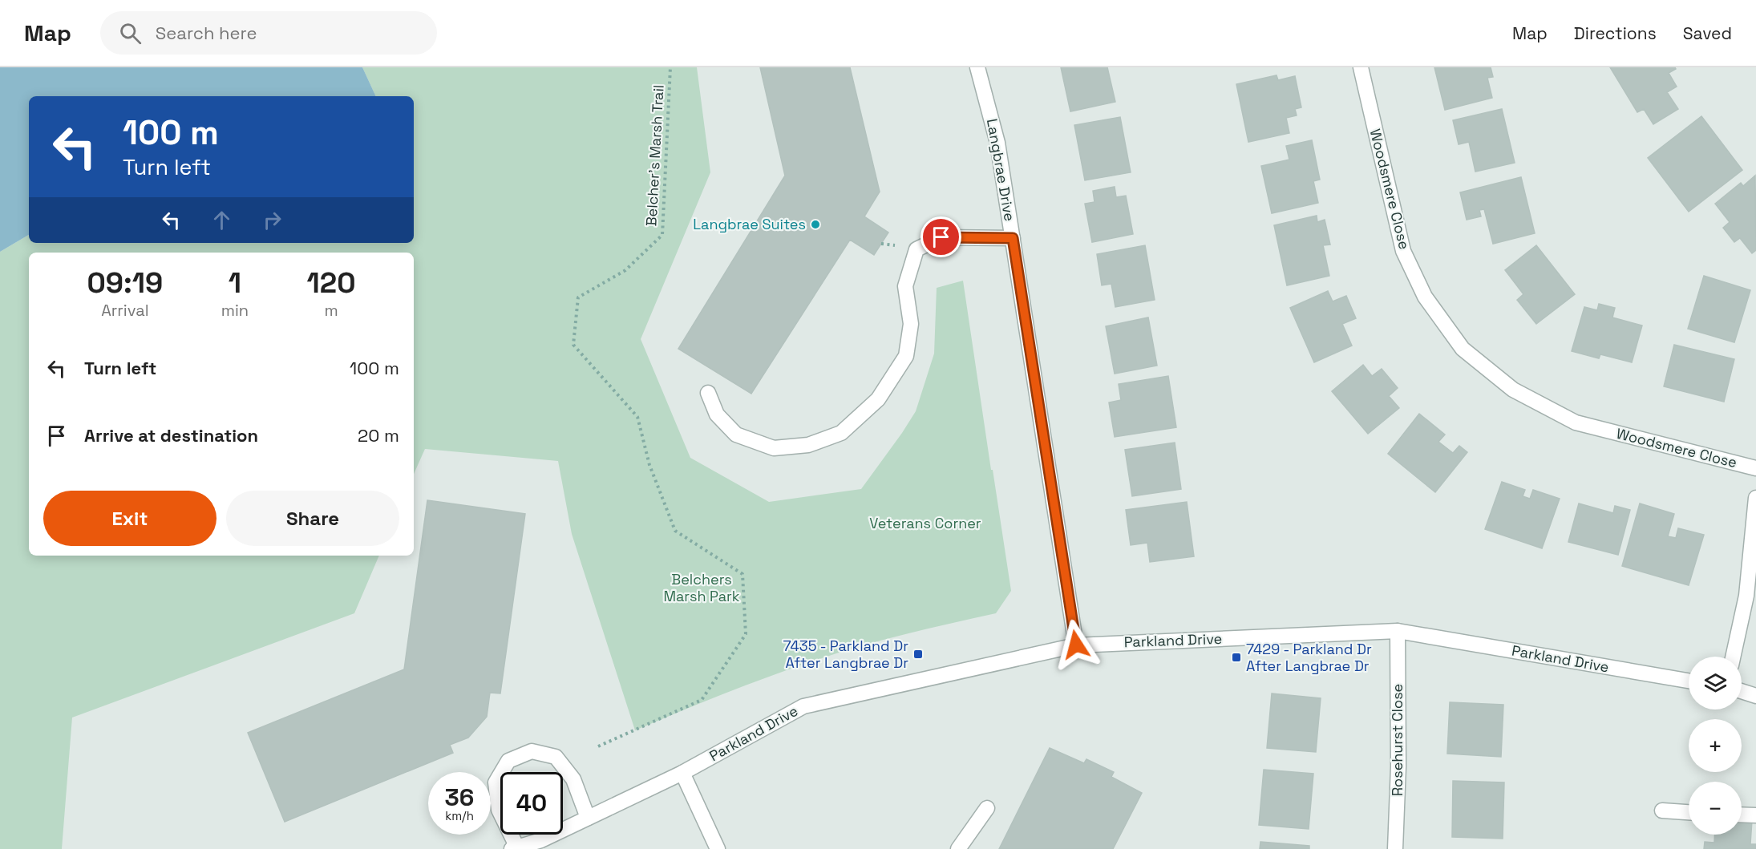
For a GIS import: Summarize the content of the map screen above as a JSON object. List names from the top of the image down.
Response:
{
  "streets": {
    "street": [
      "Langbrae Drive",
      "Woodsmere Close",
      "Parkland Drive",
      "Rosehurst Close"
    ],
    "path": ["Belcher's Marsh Trail"]
  },
  "crossings": [
    ["Langbrae Drive", "Parkland Drive"],
    ["Parkland Drive", "Rosehurst Close"]
  ],
  "parks": ["Veterans Corner", "Belchers Marsh Park"],
  "places": {
    "other": ["Langbrae Suites"],
    "transit": ["7435 - Parkland Dr After Langbrae Dr", "7429 - Parkland Dr After Langbrae Dr"]
  },
  "page": {
    "header": "Map",
    "search": "Search here",
    "nav": ["Map", "Directions", "Saved"],
    "turn": ["100 m", "Turn left"],
    "eta": [
      "09:19",
      "Arrival",
      "1",
      "min",
      "120",
      "m"
    ],
    "list": [
      {
        "name": "Turn left",
        "value": "100 m"
      },
      {
        "name": "Arrive at destination",
        "value": "20 m"
      }
    ],
    "buttons": ["Exit", "Share"],
    "map_buttons": ["+", "−"],
    "speed": "36 km/h",
    "limit": "40"
  }
}
